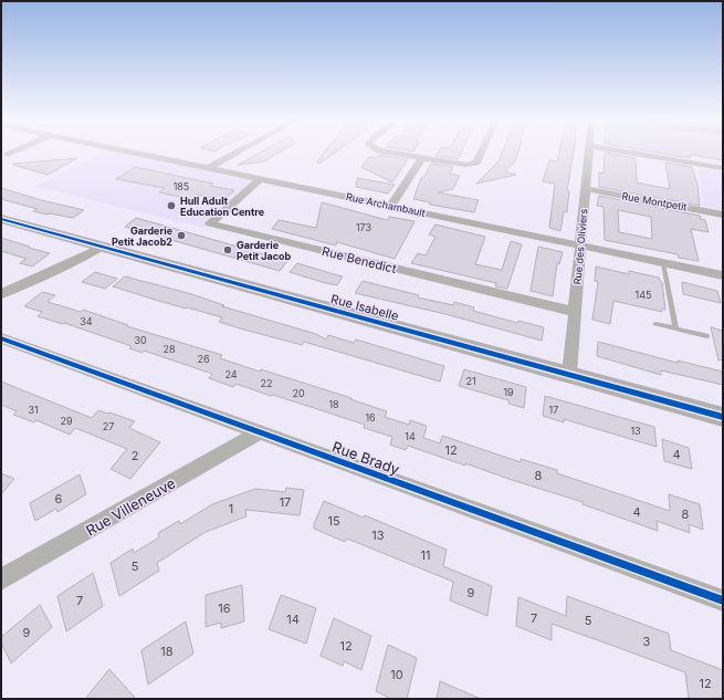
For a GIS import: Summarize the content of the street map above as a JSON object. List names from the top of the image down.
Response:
{
  "streets": {
    "street": [
      "Rue Montpetit",
      "Rue Archambault",
      "Rue des Oliviers",
      "Rue Benedict",
      "Rue Isabelle",
      "Rue Brady",
      "Rue Villeneuve"
    ]
  },
  "crossings": [
    ["Rue Montpetit", "Rue des Oliviers"],
    ["Rue Archambault", "Rue des Oliviers"],
    ["Rue Archambault", "Rue Benedict"],
    ["Rue des Oliviers", "Rue Benedict"],
    ["Rue des Oliviers", "Rue Isabelle"],
    ["Rue Brady", "Rue Villeneuve"]
  ],
  "places": ["Hull Adult Education Centre", "Garderie Petit Jacob2", "Garderie Petit Jacob"],
  "house_numbers": [
    "185",
    "173",
    "145",
    "34",
    "30",
    "28",
    "26",
    "24",
    "21",
    "22",
    "19",
    "20",
    "18",
    "31",
    "17",
    "16",
    "29",
    "27",
    "13",
    "14",
    "12",
    "4",
    "2",
    "8",
    "6",
    "17",
    "1",
    "4",
    "8",
    "15",
    "13",
    "11",
    "5",
    "9",
    "7",
    "16",
    "7",
    "14",
    "5",
    "9",
    "3",
    "12",
    "18",
    "10",
    "12"
  ]
}
